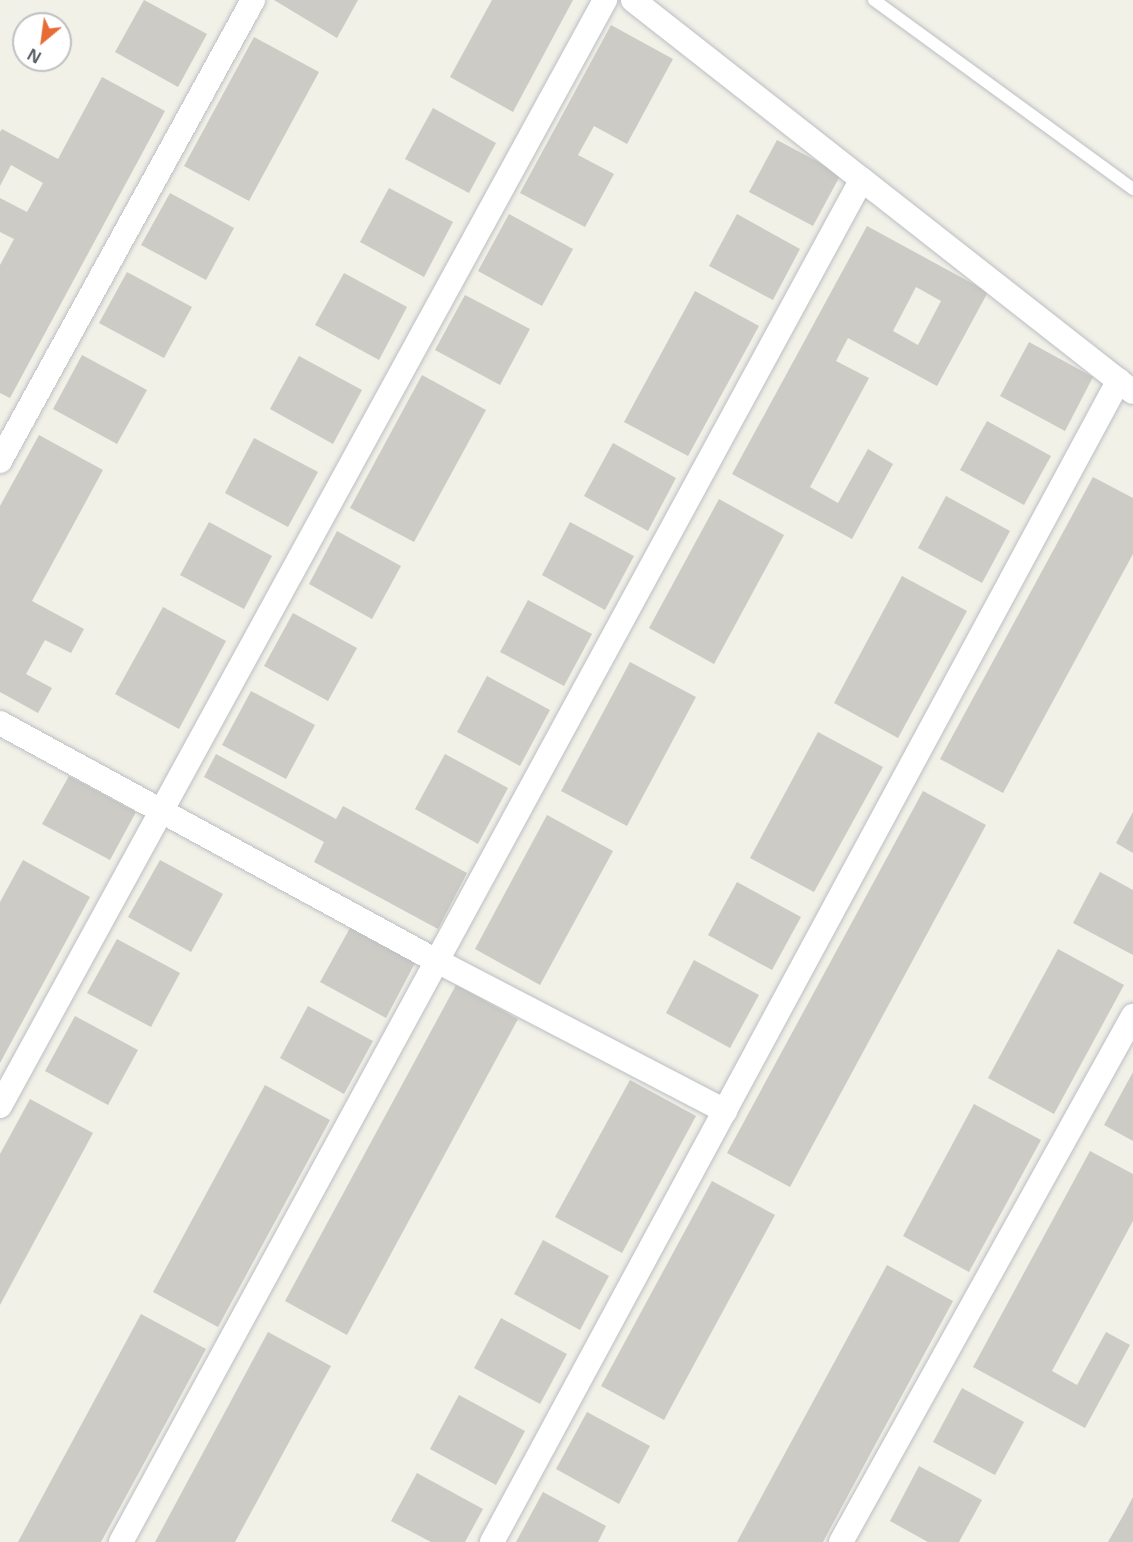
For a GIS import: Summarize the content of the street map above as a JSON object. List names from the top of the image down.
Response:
{
  "north": "bottom left"
}
